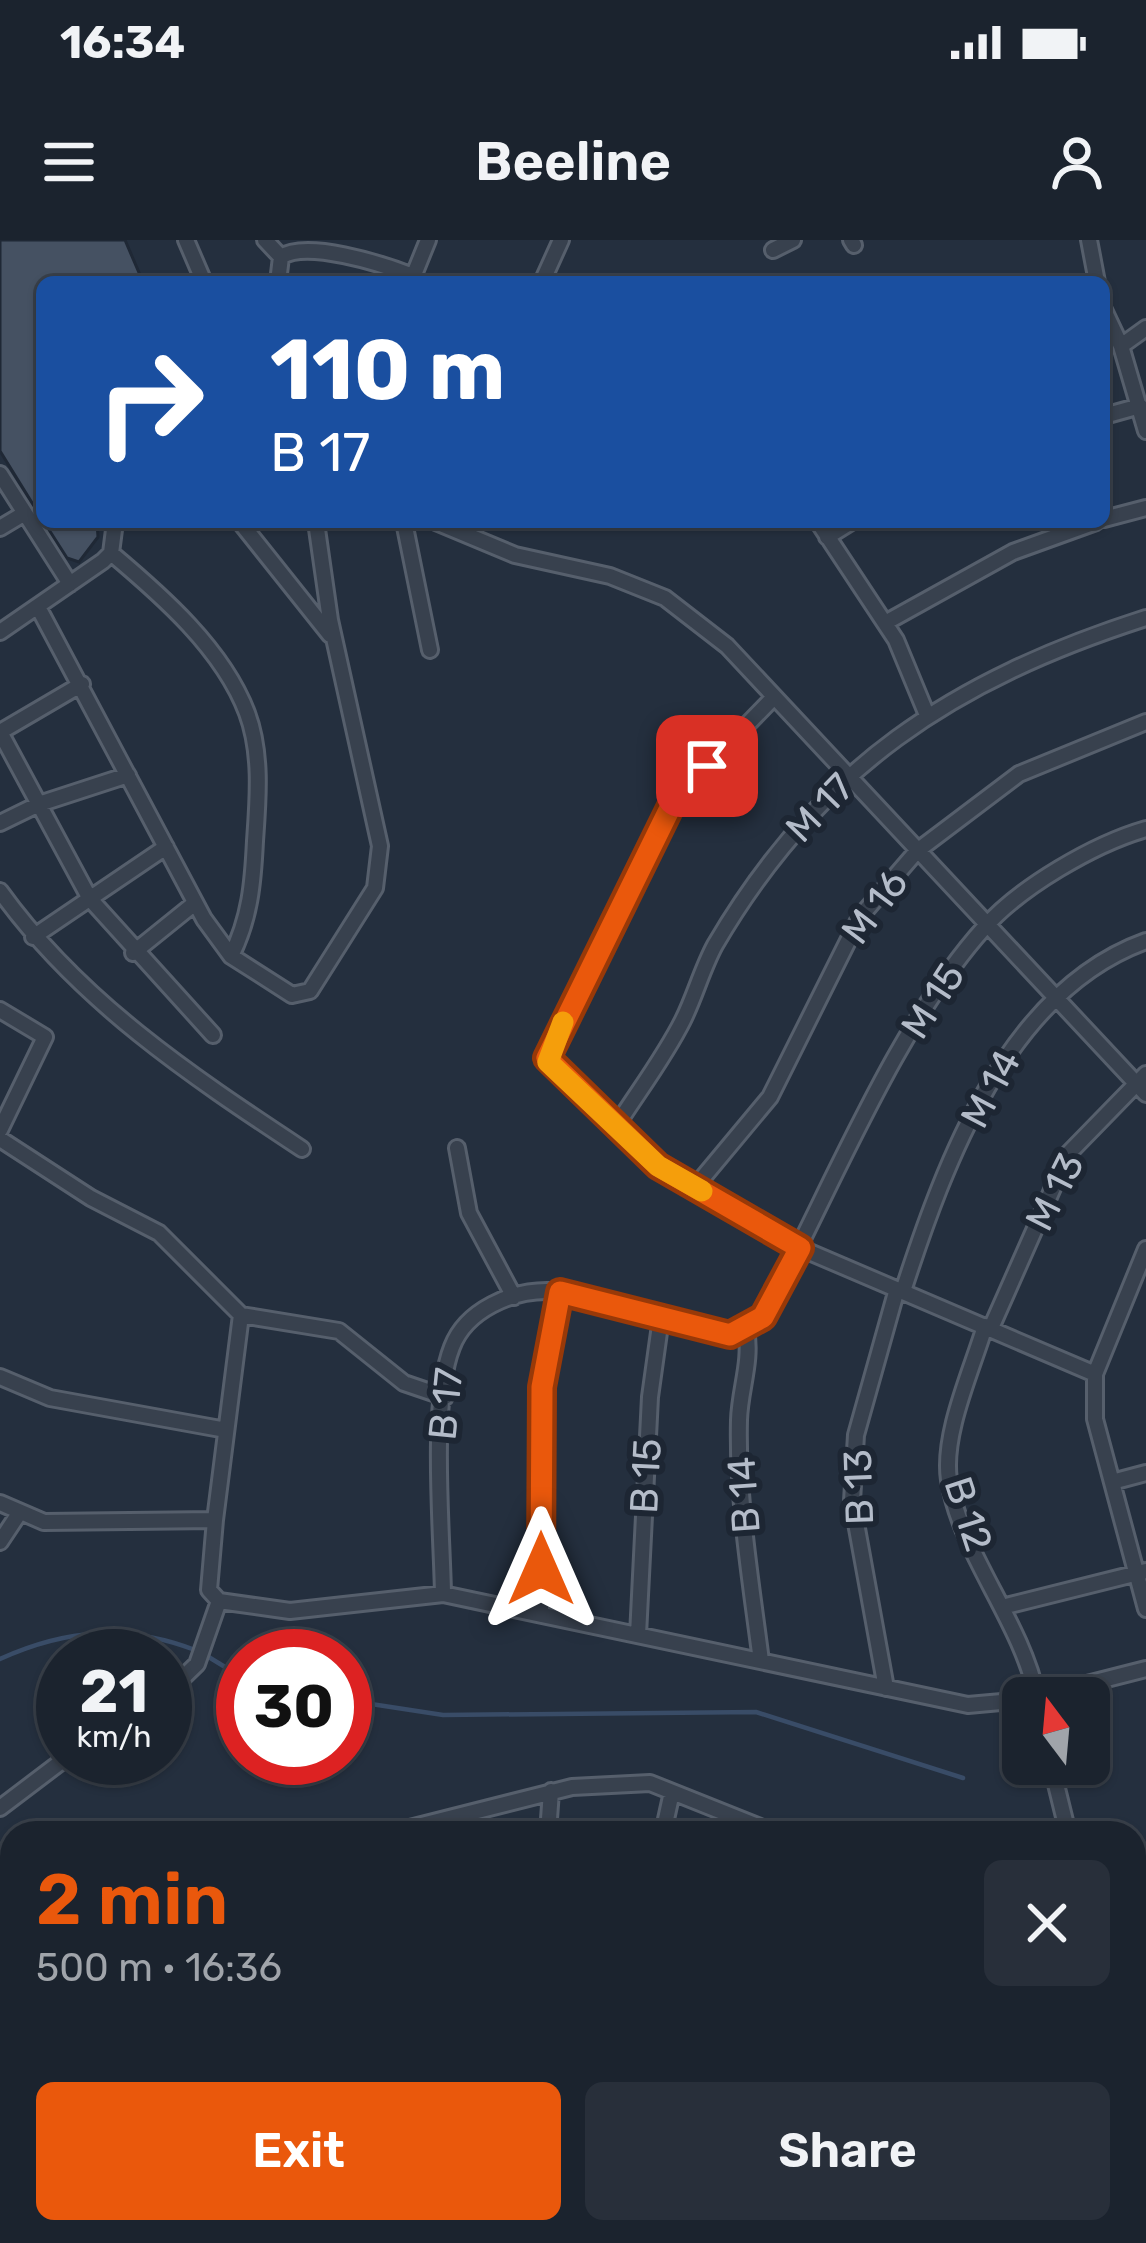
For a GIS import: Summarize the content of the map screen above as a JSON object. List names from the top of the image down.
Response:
{
  "streets": {
    "street": [
      "M 17",
      "M 16",
      "M 15",
      "M 14",
      "M 13",
      "B 17",
      "B 15",
      "B 13",
      "B 14",
      "B 12"
    ]
  },
  "crossings": [
    ["M 14", "B 13"],
    ["M 13", "B 12"],
    ["B 17", "B 15"],
    ["B 17", "B 14"]
  ],
  "north": "top",
  "page": {
    "status": "16:34",
    "header": "Beeline",
    "turn": ["110 m", "B 17"],
    "speed": "21 km/h",
    "limit": "30",
    "heading": ["2 min", "500 m · 16:36"],
    "buttons": ["Exit", "Share"]
  }
}
